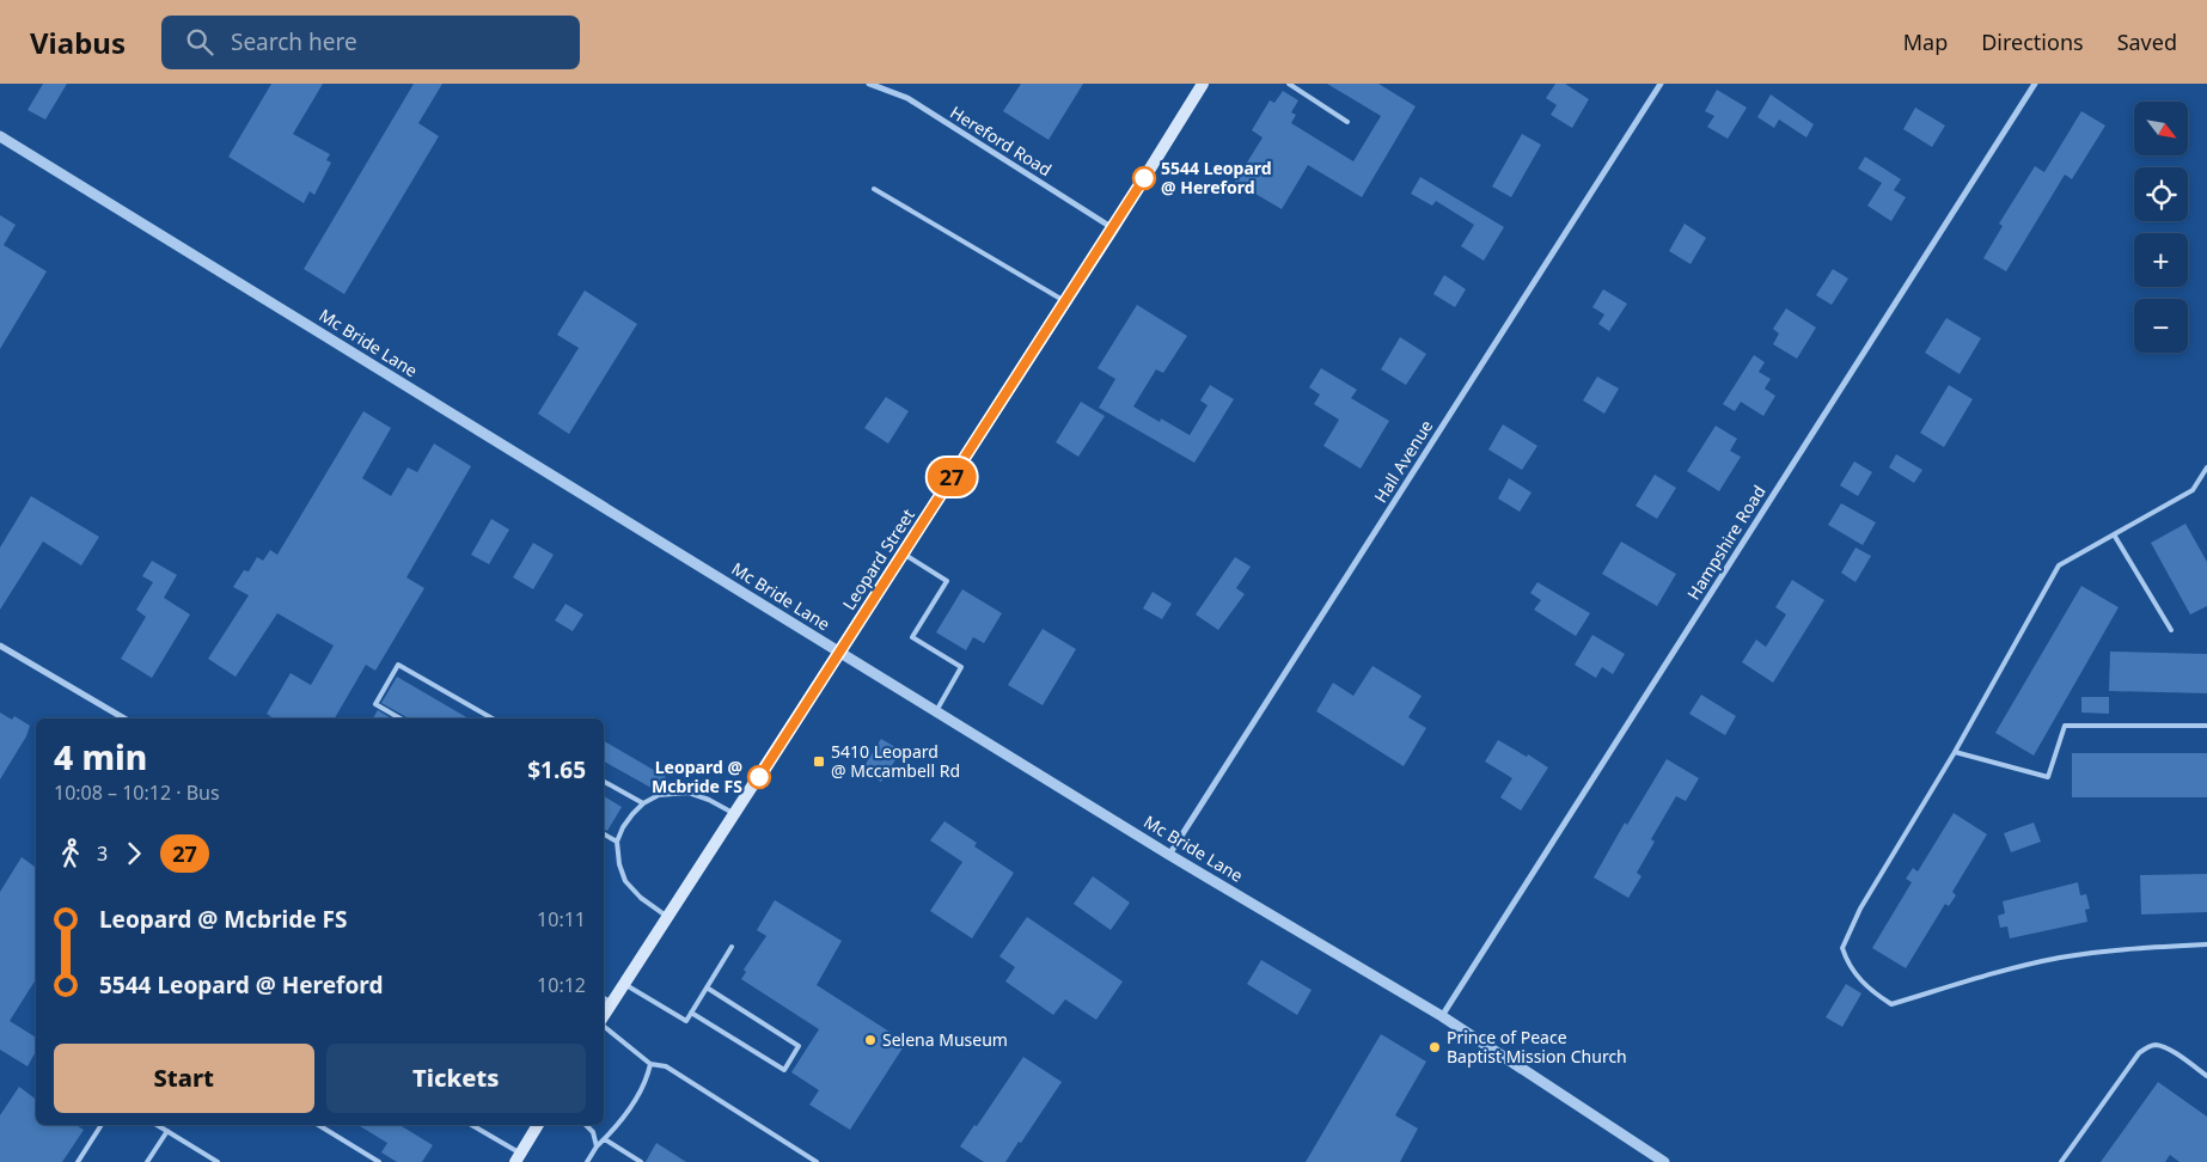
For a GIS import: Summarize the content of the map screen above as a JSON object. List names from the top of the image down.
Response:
{
  "streets": {
    "main road": ["Leopard Street"],
    "street": [
      "Hereford Road",
      "Mc Bride Lane",
      "Hall Avenue",
      "Hampshire Road"
    ]
  },
  "crossings": [
    ["Hereford Road", "Leopard Street"],
    ["Mc Bride Lane", "Hall Avenue"],
    ["Mc Bride Lane", "Hampshire Road"],
    ["Mc Bride Lane", "Leopard Street"]
  ],
  "places": {
    "other": [
      "5544 Leopard @ Hereford",
      "Leopard @ Mcbride FS",
      "Selena Museum",
      "Prince of Peace Baptist Mission Church"
    ],
    "transit": ["5410 Leopard @ Mccambell Rd"]
  },
  "lines": ["bus line 27"],
  "north": "bottom right",
  "page": {
    "header": "Viabus",
    "search": "Search here",
    "nav": ["Map", "Directions", "Saved"],
    "on_map": "27",
    "map_buttons": ["+", "−"],
    "heading": ["4 min", "10:08 – 10:12 · Bus", "$1.65"],
    "legs": ["3", "27"],
    "list": [
      {
        "name": "Leopard @ Mcbride FS",
        "value": "10:11"
      },
      {
        "name": "5544 Leopard @ Hereford",
        "value": "10:12"
      }
    ],
    "buttons": ["Start", "Tickets"]
  }
}
